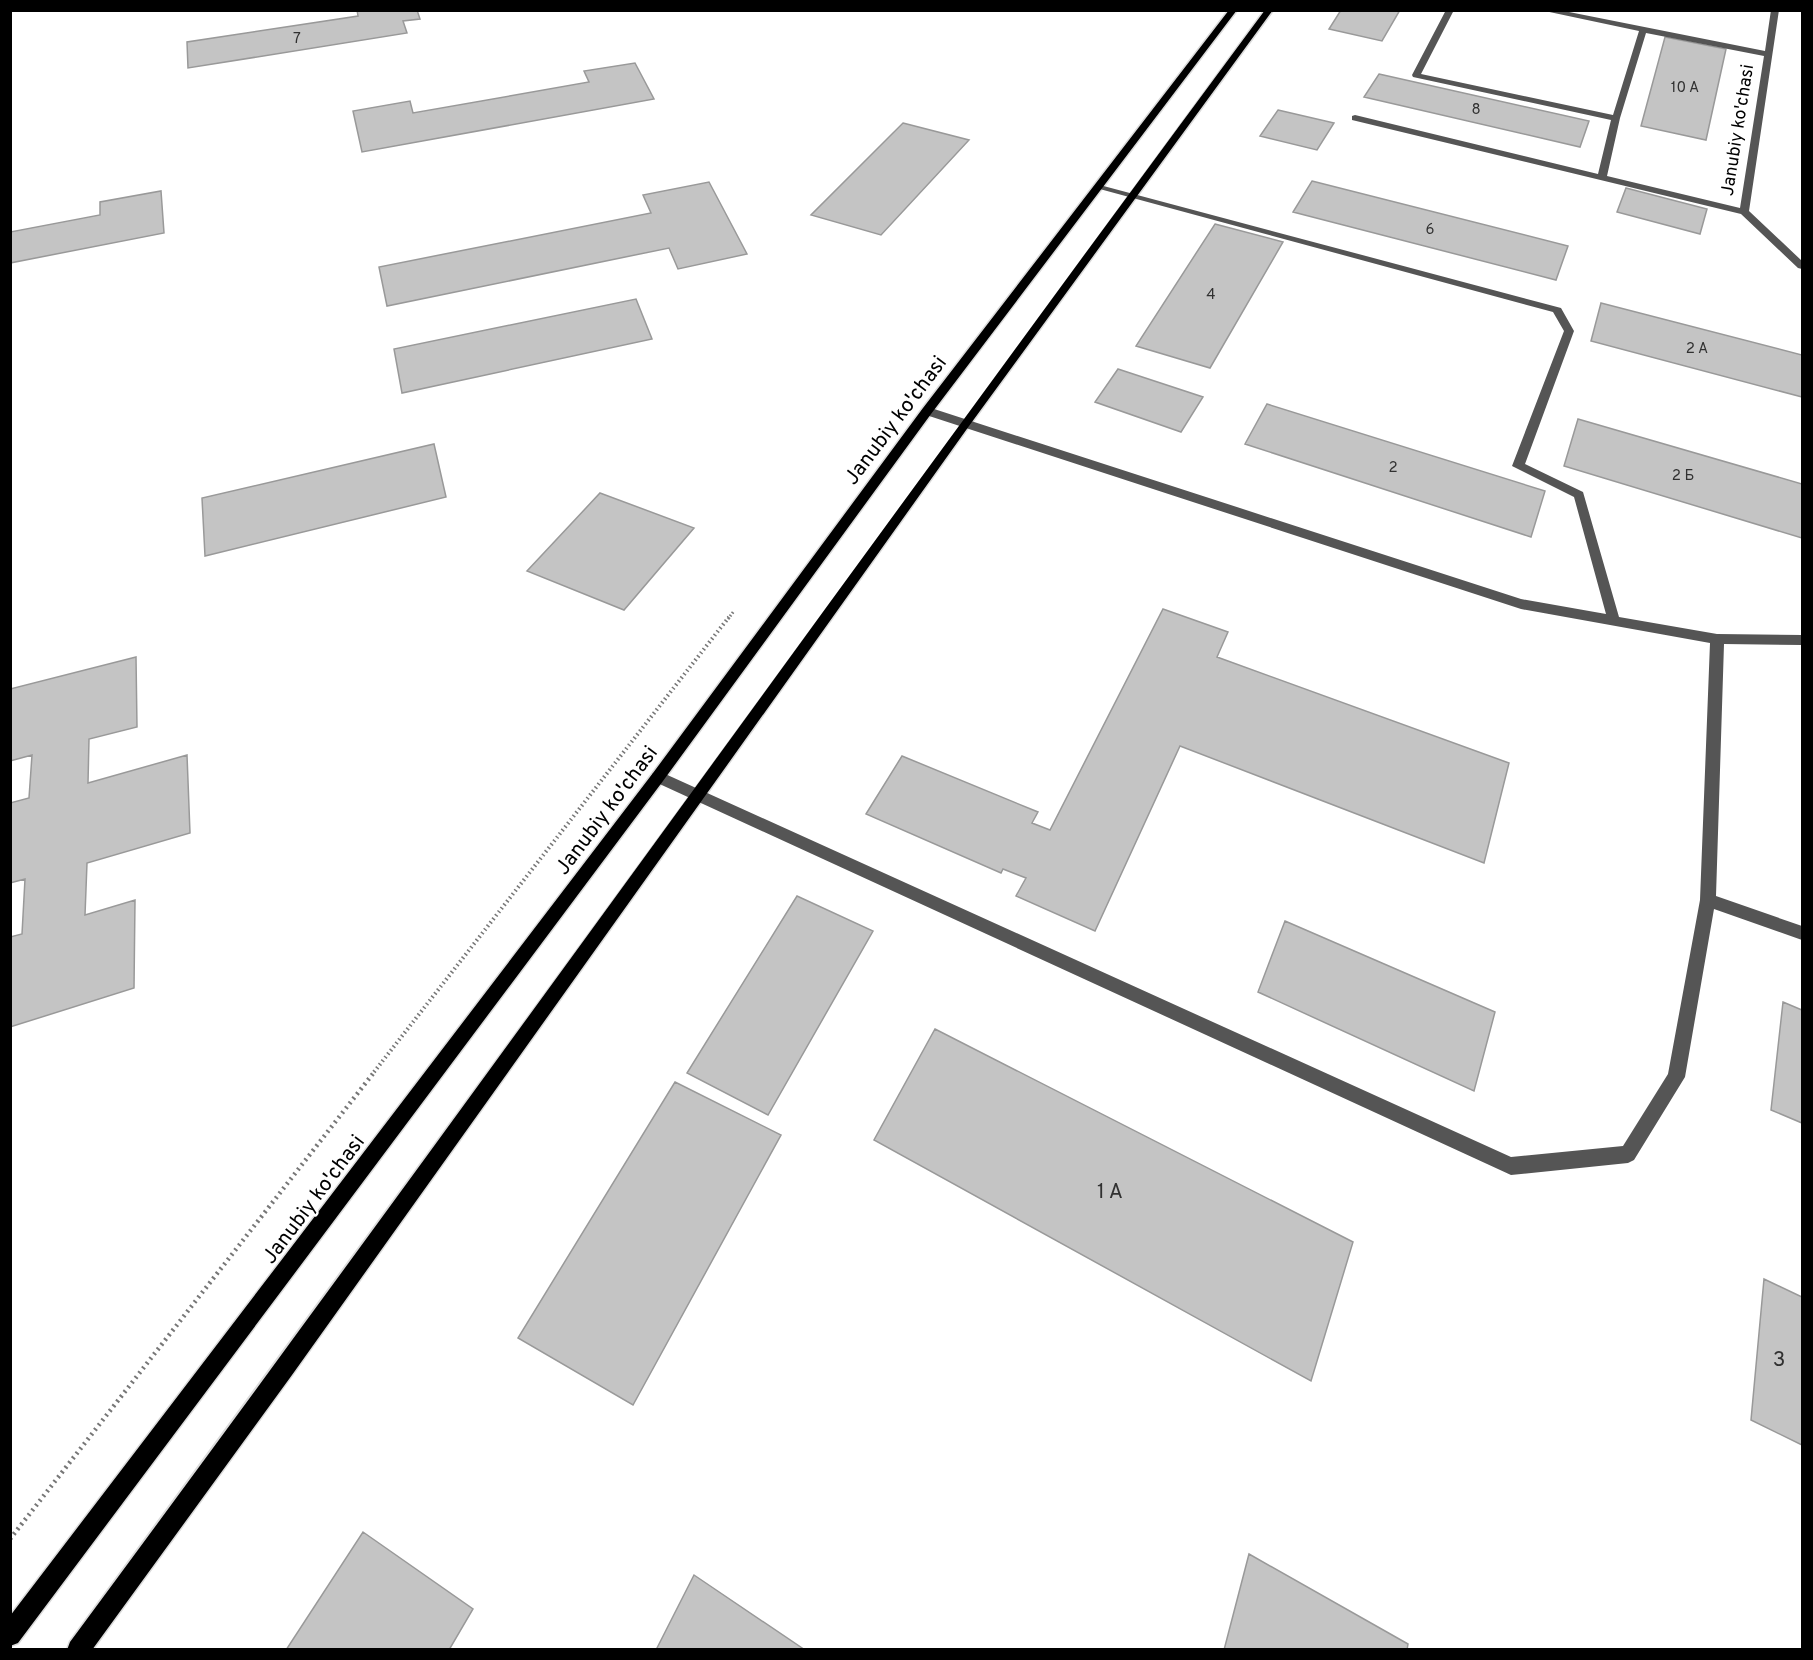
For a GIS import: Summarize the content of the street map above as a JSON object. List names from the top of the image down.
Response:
{
  "streets": {
    "main road": ["Janubiy ko'chasi"]
  },
  "house_numbers": [
    "7",
    "10 А",
    "8",
    "6",
    "4",
    "2 А",
    "2",
    "2 Б",
    "1 А",
    "3"
  ]
}
